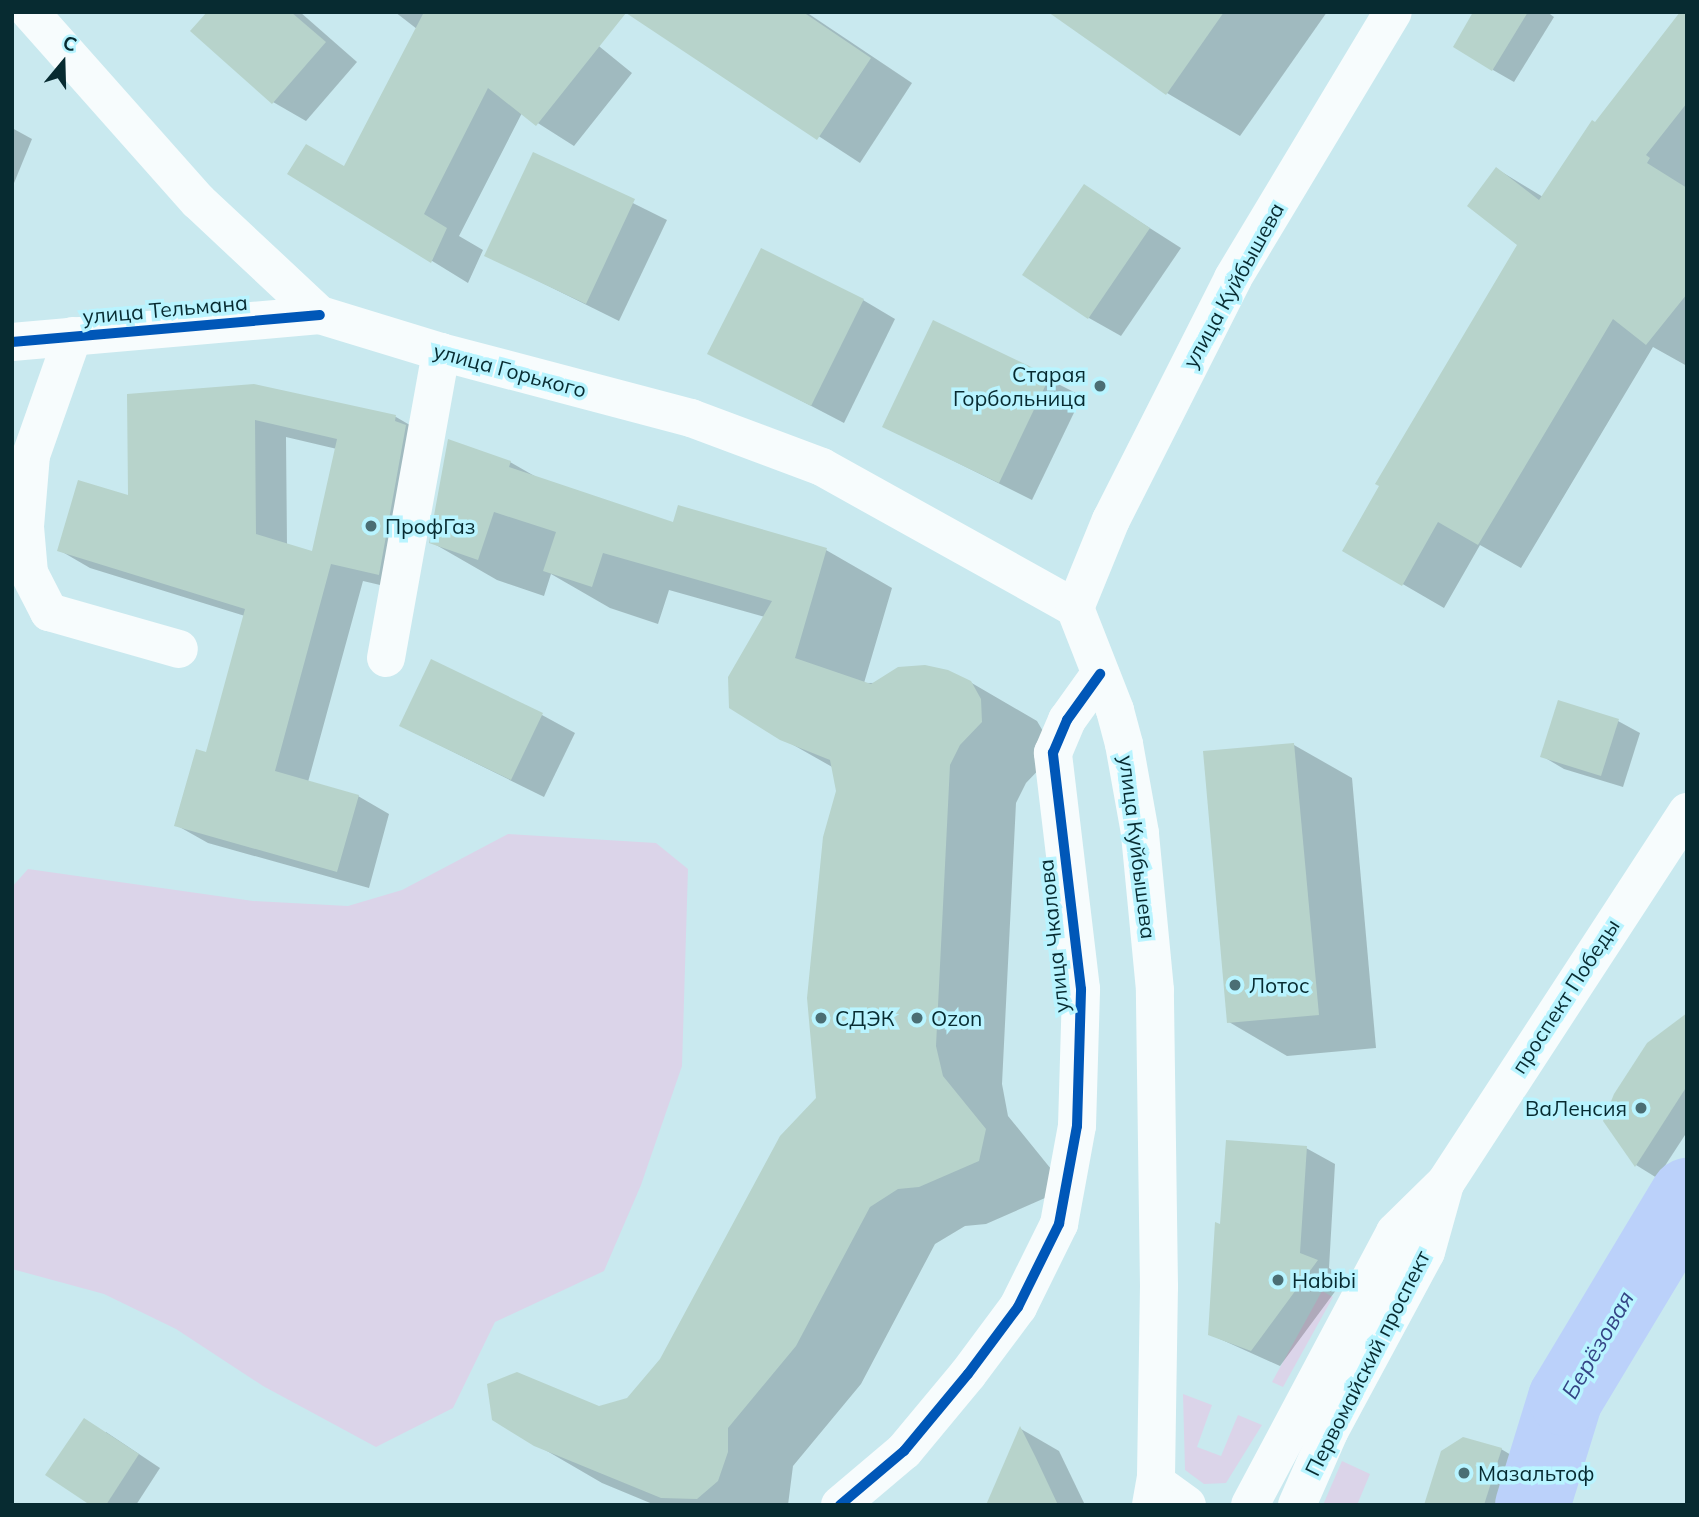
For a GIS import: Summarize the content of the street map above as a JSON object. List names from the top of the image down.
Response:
{
  "streets": {
    "main road": [
      "улица Куйбышева",
      "улица Тельмана",
      "улица Горького",
      "улица Чкалова",
      "проспект Победы",
      "Первомайский проспект"
    ]
  },
  "crossings": [
    ["улица Куйбышева", "улица Горького"],
    ["улица Куйбышева", "улица Чкалова"],
    ["улица Тельмана", "улица Горького"],
    ["проспект Победы", "Первомайский проспект"]
  ],
  "water": ["Берёзовая"],
  "places": [
    "Старая Горбольница",
    "ПрофГаз",
    "Лотос",
    "СДЭК",
    "Ozon",
    "ВаЛенсия",
    "Habibi",
    "Мазальтоф"
  ],
  "north": "top"
}
